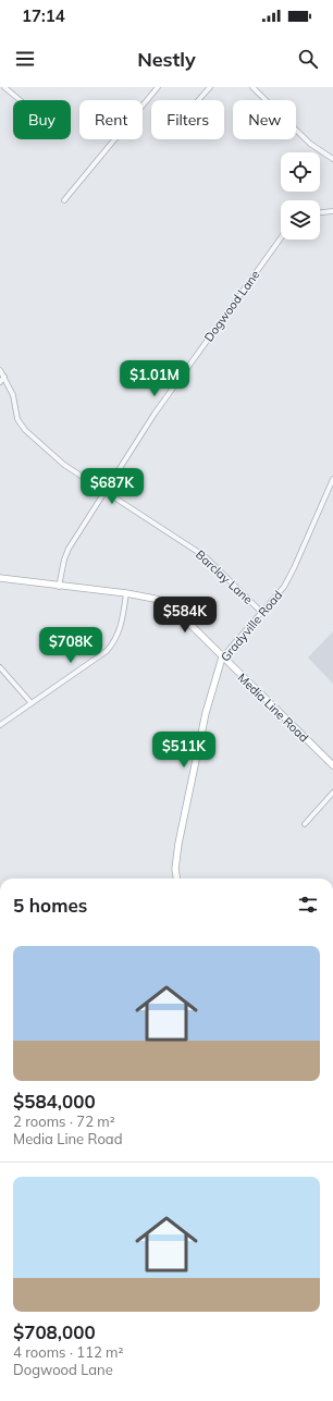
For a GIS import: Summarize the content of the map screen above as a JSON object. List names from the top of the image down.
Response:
{
  "streets": {
    "main road": ["Gradyville Road", "Media Line Road"],
    "street": ["Dogwood Lane", "Barclay Lane"]
  },
  "crossings": [
    ["Dogwood Lane", "Barclay Lane"],
    ["Dogwood Lane", "Media Line Road"],
    ["Barclay Lane", "Gradyville Road"],
    ["Gradyville Road", "Media Line Road"]
  ],
  "page": {
    "status": "17:14",
    "header": "Nestly",
    "chip": [
      "Buy",
      "Rent",
      "Filters",
      "New"
    ],
    "price": [
      "$1.01M",
      "$687K",
      "$584K",
      "$708K",
      "$511K"
    ],
    "heading": "5 homes",
    "list": [
      {
        "name": "$584,000",
        "note": "2 rooms · 72 m² · Media Line Road"
      },
      {
        "name": "$708,000",
        "note": "4 rooms · 112 m² · Dogwood Lane"
      }
    ]
  }
}
